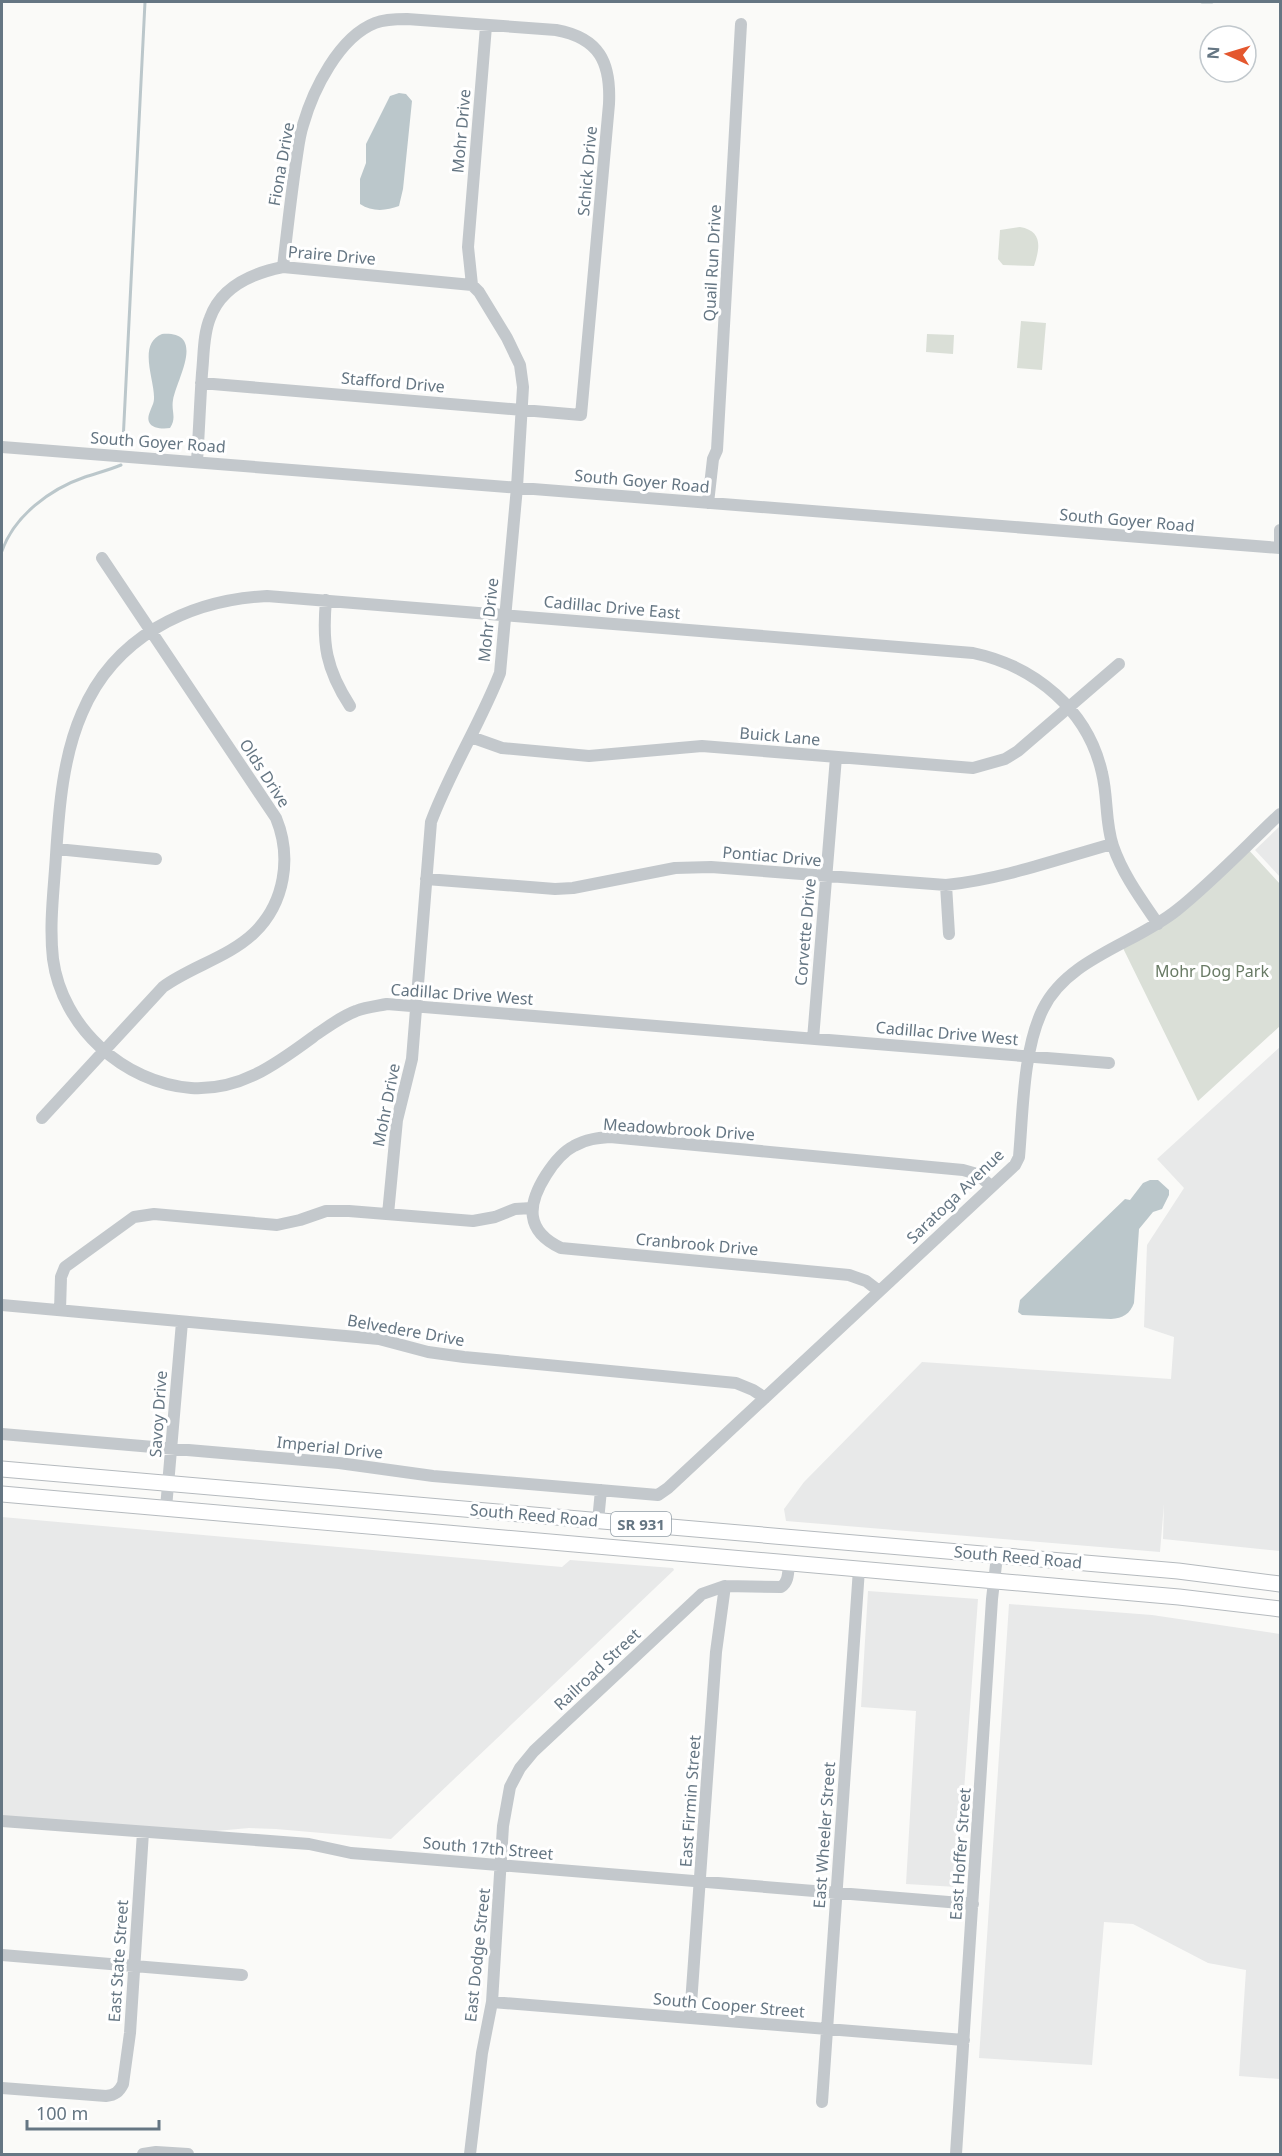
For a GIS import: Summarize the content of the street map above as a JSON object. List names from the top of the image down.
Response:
{
  "streets": {
    "main road": ["South Reed Road", "SR 931"],
    "street": [
      "Mohr Drive",
      "Fiona Drive",
      "Schick Drive",
      "Praire Drive",
      "Quail Run Drive",
      "Stafford Drive",
      "South Goyer Road",
      "Cadillac Drive East",
      "Buick Lane",
      "Olds Drive",
      "Pontiac Drive",
      "Corvette Drive",
      "Cadillac Drive West",
      "Meadowbrook Drive",
      "Saratoga Avenue",
      "Cranbrook Drive",
      "Belvedere Drive",
      "Savoy Drive",
      "Imperial Drive",
      "Railroad Street",
      "East Firmin Street",
      "East Wheeler Street",
      "South 17th Street",
      "East Hoffer Street",
      "East Dodge Street",
      "East State Street",
      "South Cooper Street"
    ]
  },
  "crossings": [
    ["Mohr Drive", "Fiona Drive"],
    ["Mohr Drive", "Schick Drive"],
    ["Mohr Drive", "Praire Drive"],
    ["Mohr Drive", "Stafford Drive"],
    ["Mohr Drive", "South Goyer Road"],
    ["Mohr Drive", "Cadillac Drive East"],
    ["Mohr Drive", "Buick Lane"],
    ["Mohr Drive", "Pontiac Drive"],
    ["Mohr Drive", "Cadillac Drive West"],
    ["Fiona Drive", "Schick Drive"],
    ["Fiona Drive", "Praire Drive"],
    ["Schick Drive", "Stafford Drive"],
    ["Praire Drive", "Stafford Drive"],
    ["Praire Drive", "South Goyer Road"],
    ["Quail Run Drive", "South Goyer Road"],
    ["Cadillac Drive East", "Buick Lane"],
    ["Cadillac Drive East", "Olds Drive"],
    ["Cadillac Drive East", "Pontiac Drive"],
    ["Cadillac Drive East", "Cadillac Drive West"],
    ["Cadillac Drive East", "Saratoga Avenue"],
    ["Buick Lane", "Corvette Drive"],
    ["Olds Drive", "Cadillac Drive West"],
    ["Pontiac Drive", "Corvette Drive"],
    ["Corvette Drive", "Cadillac Drive West"],
    ["Cadillac Drive West", "Saratoga Avenue"],
    ["Meadowbrook Drive", "Saratoga Avenue"],
    ["Meadowbrook Drive", "Cranbrook Drive"],
    ["Saratoga Avenue", "Cranbrook Drive"],
    ["Saratoga Avenue", "Belvedere Drive"],
    ["Saratoga Avenue", "Imperial Drive"],
    ["Belvedere Drive", "Savoy Drive"],
    ["Savoy Drive", "Imperial Drive"],
    ["Savoy Drive", "South Reed Road"],
    ["South Reed Road", "East Wheeler Street"],
    ["South Reed Road", "East Hoffer Street"],
    ["Railroad Street", "East Firmin Street"],
    ["Railroad Street", "East Dodge Street"],
    ["East Firmin Street", "South 17th Street"],
    ["East Firmin Street", "South Cooper Street"],
    ["East Wheeler Street", "South 17th Street"],
    ["East Wheeler Street", "South Cooper Street"],
    ["South 17th Street", "East Hoffer Street"],
    ["South 17th Street", "East Dodge Street"],
    ["South 17th Street", "East State Street"],
    ["East Hoffer Street", "South Cooper Street"],
    ["East Dodge Street", "South Cooper Street"]
  ],
  "parks": ["Mohr Dog Park"],
  "scale_bar": "100 m",
  "north": "left"
}
